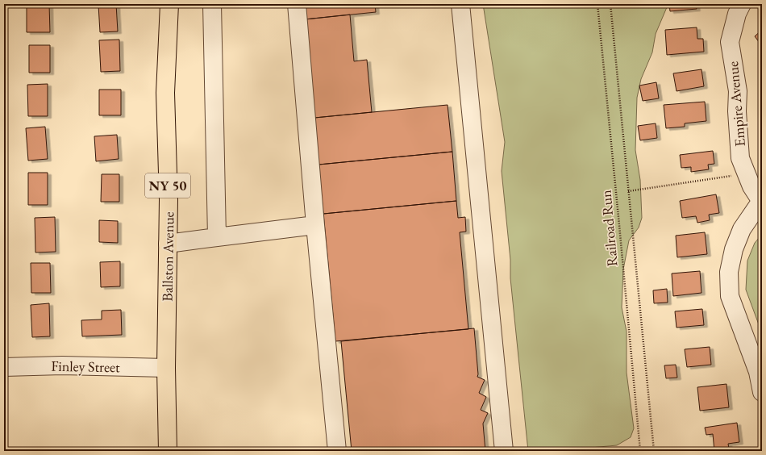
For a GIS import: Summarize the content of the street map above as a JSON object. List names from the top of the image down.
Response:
{
  "streets": {
    "highway": ["NY 50", "Ballston Avenue"],
    "street": ["Empire Avenue", "Finley Street"],
    "path": ["Railroad Run"]
  },
  "crossings": [
    ["Ballston Avenue", "Finley Street"]
  ]
}
